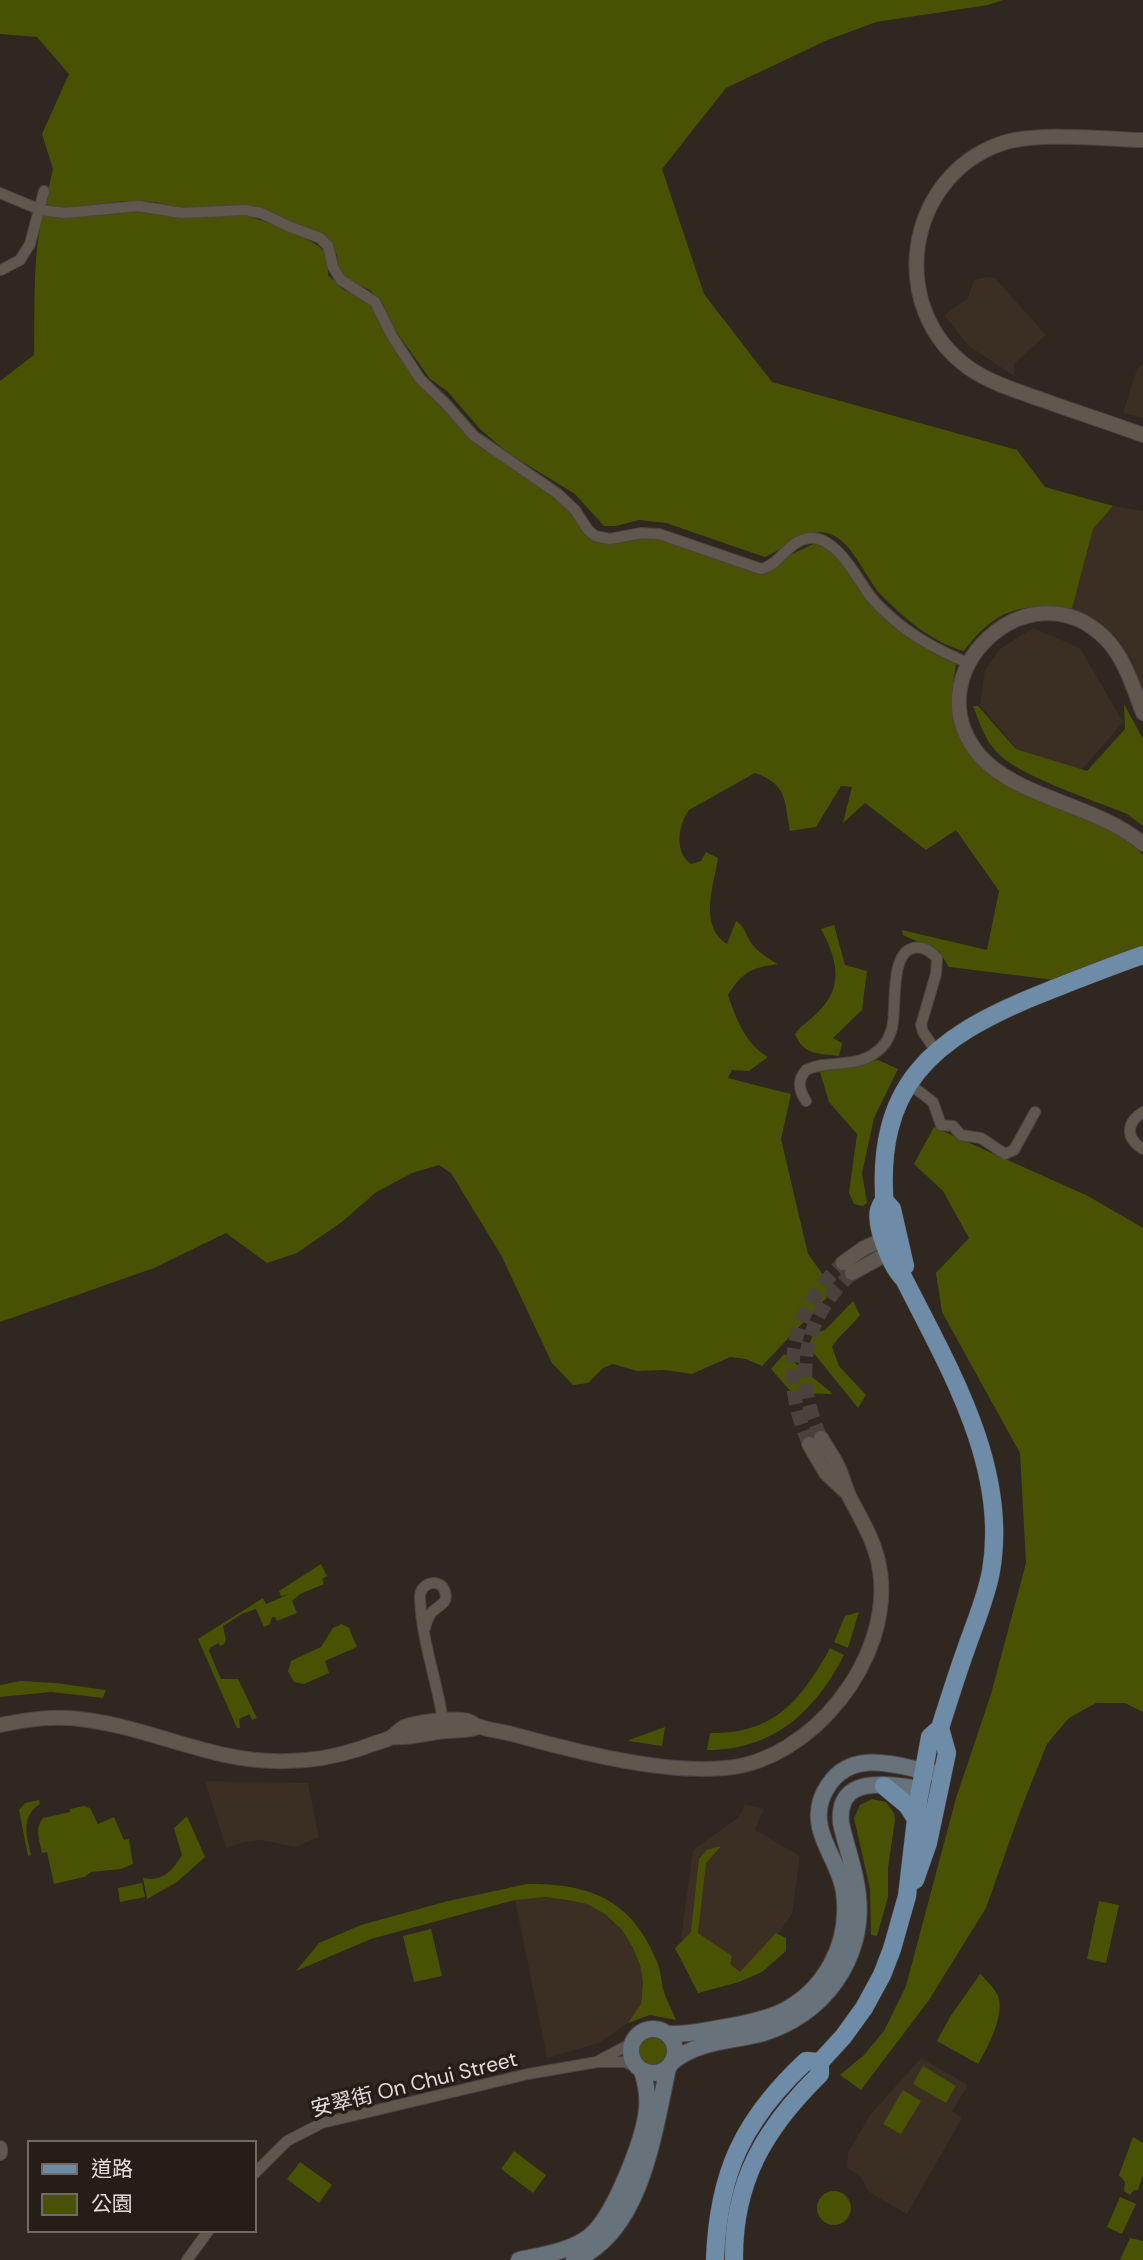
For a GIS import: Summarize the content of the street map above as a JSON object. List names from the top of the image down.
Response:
{
  "streets": {
    "street": ["安翠街 On Chui Street"]
  },
  "legend": ["道路", "公園"]
}
